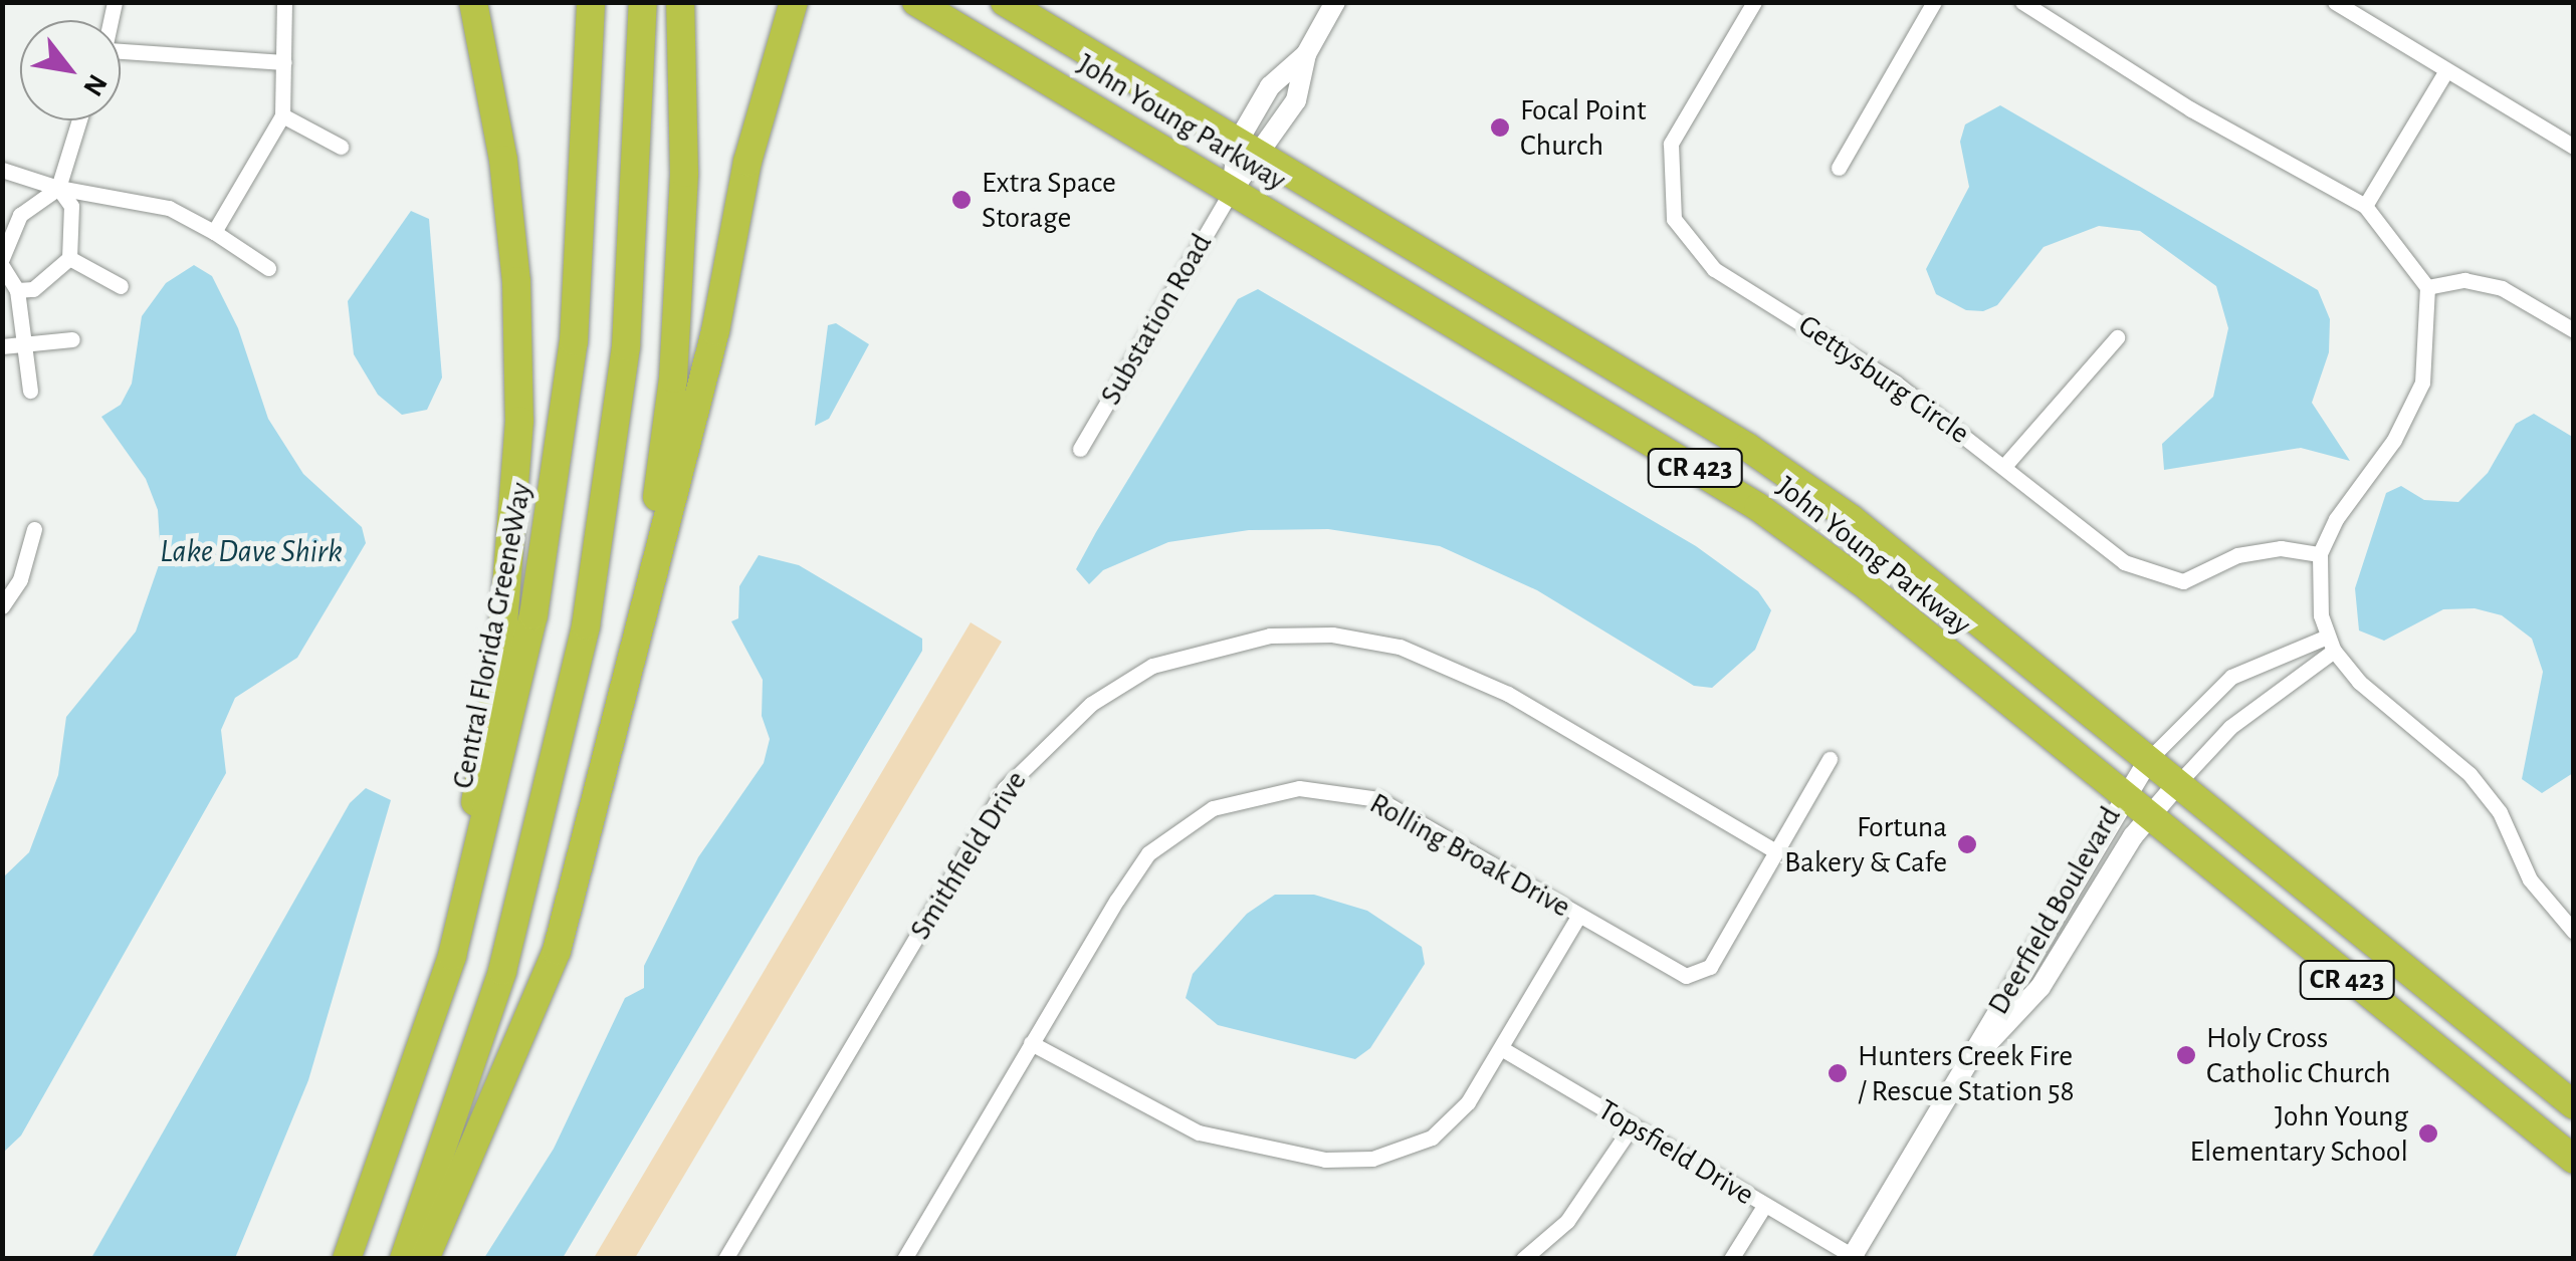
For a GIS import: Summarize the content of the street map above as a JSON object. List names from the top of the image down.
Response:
{
  "streets": {
    "highway": ["John Young Parkway", "CR 423", "Central Florida GreeneWay"],
    "street": [
      "Substation Road",
      "Gettysburg Circle",
      "Smithfield Drive",
      "Rolling Broak Drive",
      "Deerfield Boulevard",
      "Topsfield Drive"
    ]
  },
  "crossings": [
    ["John Young Parkway", "Substation Road"],
    ["John Young Parkway", "Deerfield Boulevard"],
    ["Smithfield Drive", "Rolling Broak Drive"],
    ["Deerfield Boulevard", "Topsfield Drive"]
  ],
  "water": ["Lake Dave Shirk"],
  "places": [
    "Focal Point Church",
    "Extra Space Storage",
    "Fortuna Bakery & Cafe",
    "Holy Cross Catholic Church",
    "Hunters Creek Fire / Rescue Station 58",
    "John Young Elementary School"
  ],
  "north": "bottom right"
}
